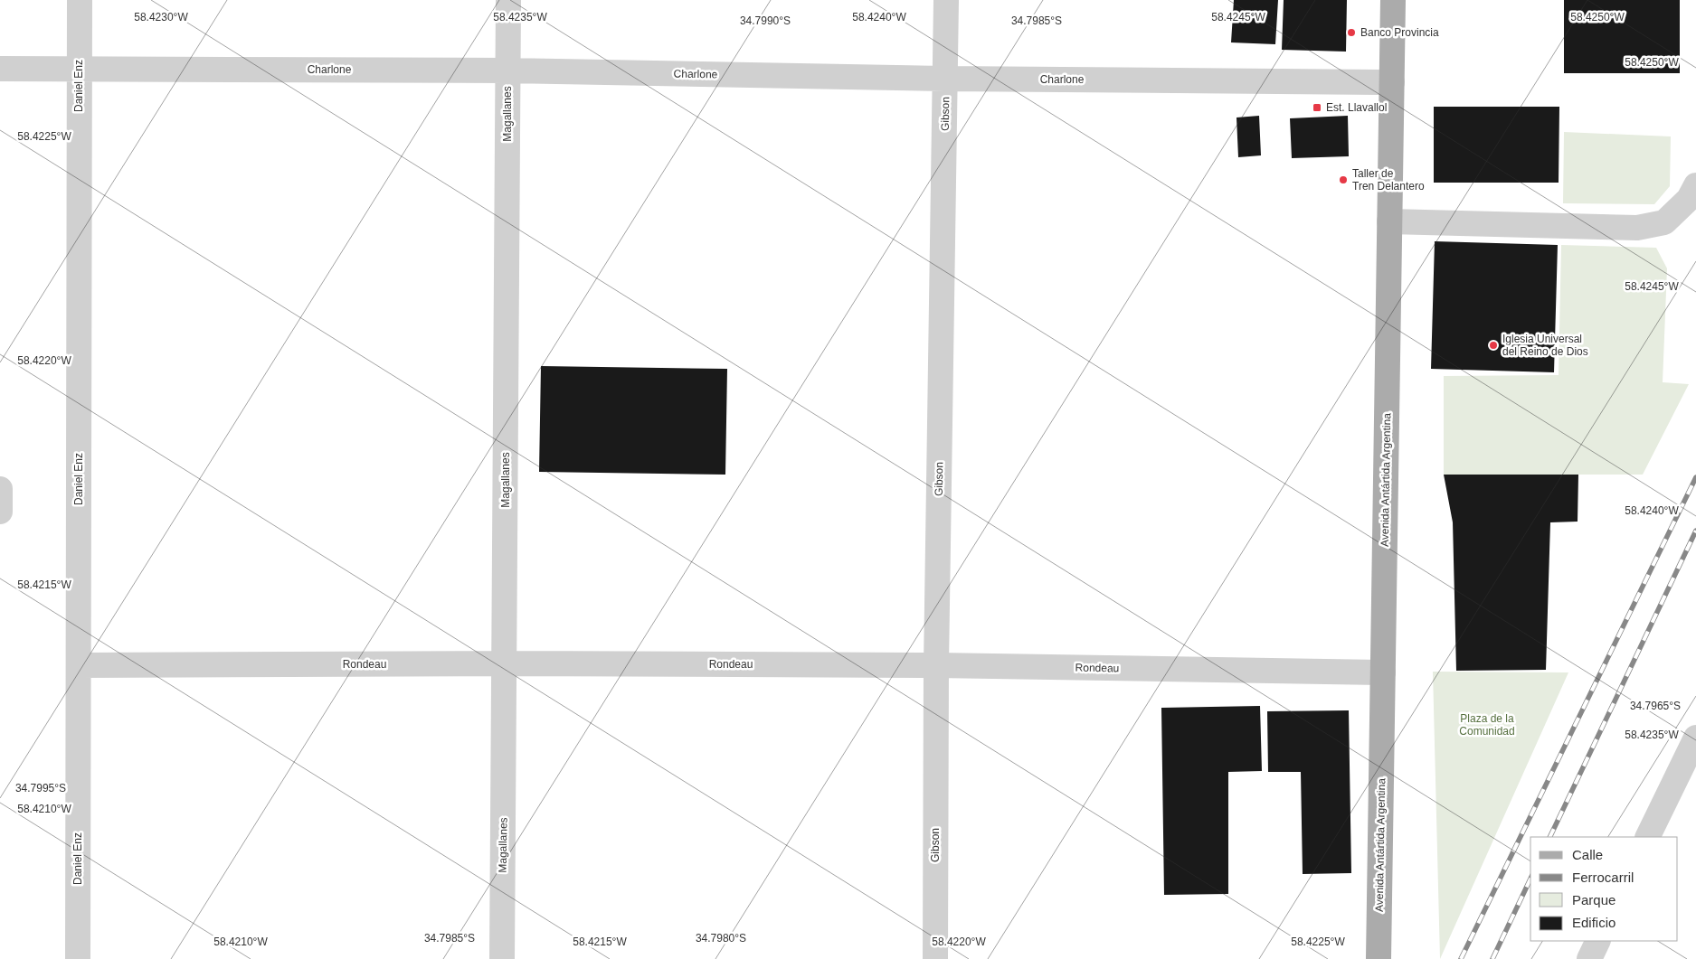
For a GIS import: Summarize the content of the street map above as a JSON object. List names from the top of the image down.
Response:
{
  "streets": {
    "main road": ["Avenida Antártida Argentina"],
    "street": [
      "Charlone",
      "Daniel Enz",
      "Magallanes",
      "Gibson",
      "Rondeau"
    ]
  },
  "crossings": [
    ["Charlone", "Daniel Enz"],
    ["Charlone", "Magallanes"],
    ["Charlone", "Gibson"],
    ["Charlone", "Avenida Antártida Argentina"],
    ["Daniel Enz", "Rondeau"],
    ["Magallanes", "Rondeau"],
    ["Gibson", "Rondeau"],
    ["Avenida Antártida Argentina", "Rondeau"]
  ],
  "parks": ["Plaza de la Comunidad"],
  "places": {
    "other": ["Banco Provincia", "Taller de Tren Delantero", "Iglesia Universal del Reino de Dios"],
    "transit": ["Est. Llavallol"]
  },
  "legend": [
    "Calle",
    "Ferrocarril",
    "Parque",
    "Edificio"
  ],
  "coordinates": [
    "58.4240°W",
    "58.4230°W",
    "58.4235°W",
    "58.4245°W",
    "58.4250°W",
    "34.7990°S",
    "34.7985°S",
    "58.4225°W",
    "58.4220°W",
    "58.4215°W",
    "34.7965°S",
    "34.7995°S",
    "58.4210°W",
    "34.7980°S"
  ]
}
